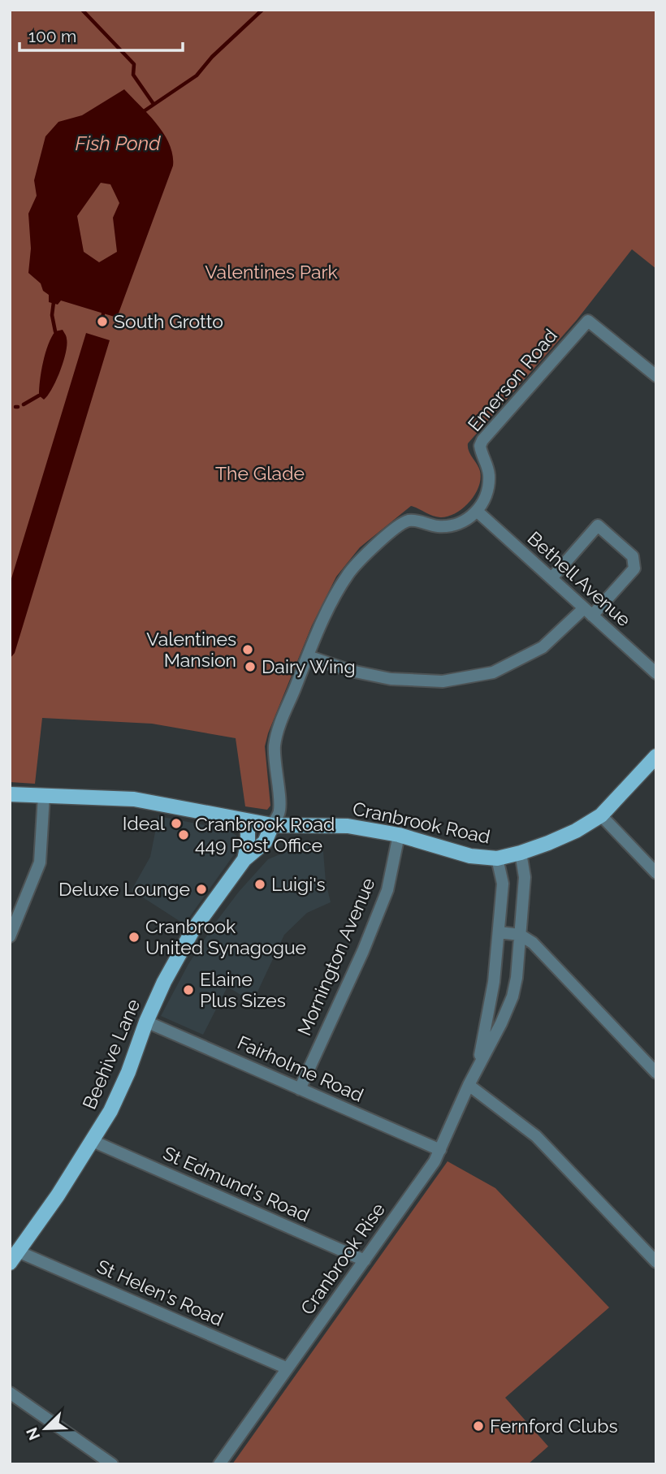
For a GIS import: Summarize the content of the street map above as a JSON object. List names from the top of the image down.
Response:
{
  "streets": {
    "main road": ["Cranbrook Road", "Beehive Lane"],
    "street": [
      "Emerson Road",
      "Bethell Avenue",
      "Mornington Avenue",
      "Fairholme Road",
      "St Edmund's Road",
      "Cranbrook Rise",
      "St Helen's Road"
    ]
  },
  "crossings": [
    ["Emerson Road", "Bethell Avenue"],
    ["Cranbrook Road", "Mornington Avenue"],
    ["Cranbrook Road", "Beehive Lane"],
    ["Cranbrook Road", "Cranbrook Rise"],
    ["Mornington Avenue", "Fairholme Road"],
    ["Beehive Lane", "Fairholme Road"],
    ["Beehive Lane", "St Edmund's Road"],
    ["Beehive Lane", "St Helen's Road"],
    ["Fairholme Road", "Cranbrook Rise"],
    ["St Edmund's Road", "Cranbrook Rise"],
    ["Cranbrook Rise", "St Helen's Road"]
  ],
  "water": ["Fish Pond"],
  "parks": ["Valentines Park", "The Glade"],
  "places": [
    "South Grotto",
    "Valentines Mansion",
    "Dairy Wing",
    "Ideal",
    "Cranbrook Road 449 Post Office",
    "Luigi's",
    "Deluxe Lounge",
    "Cranbrook United Synagogue",
    "Elaine Plus Sizes",
    "Fernford Clubs"
  ],
  "scale_bar": "100 m",
  "north": "bottom left"
}
